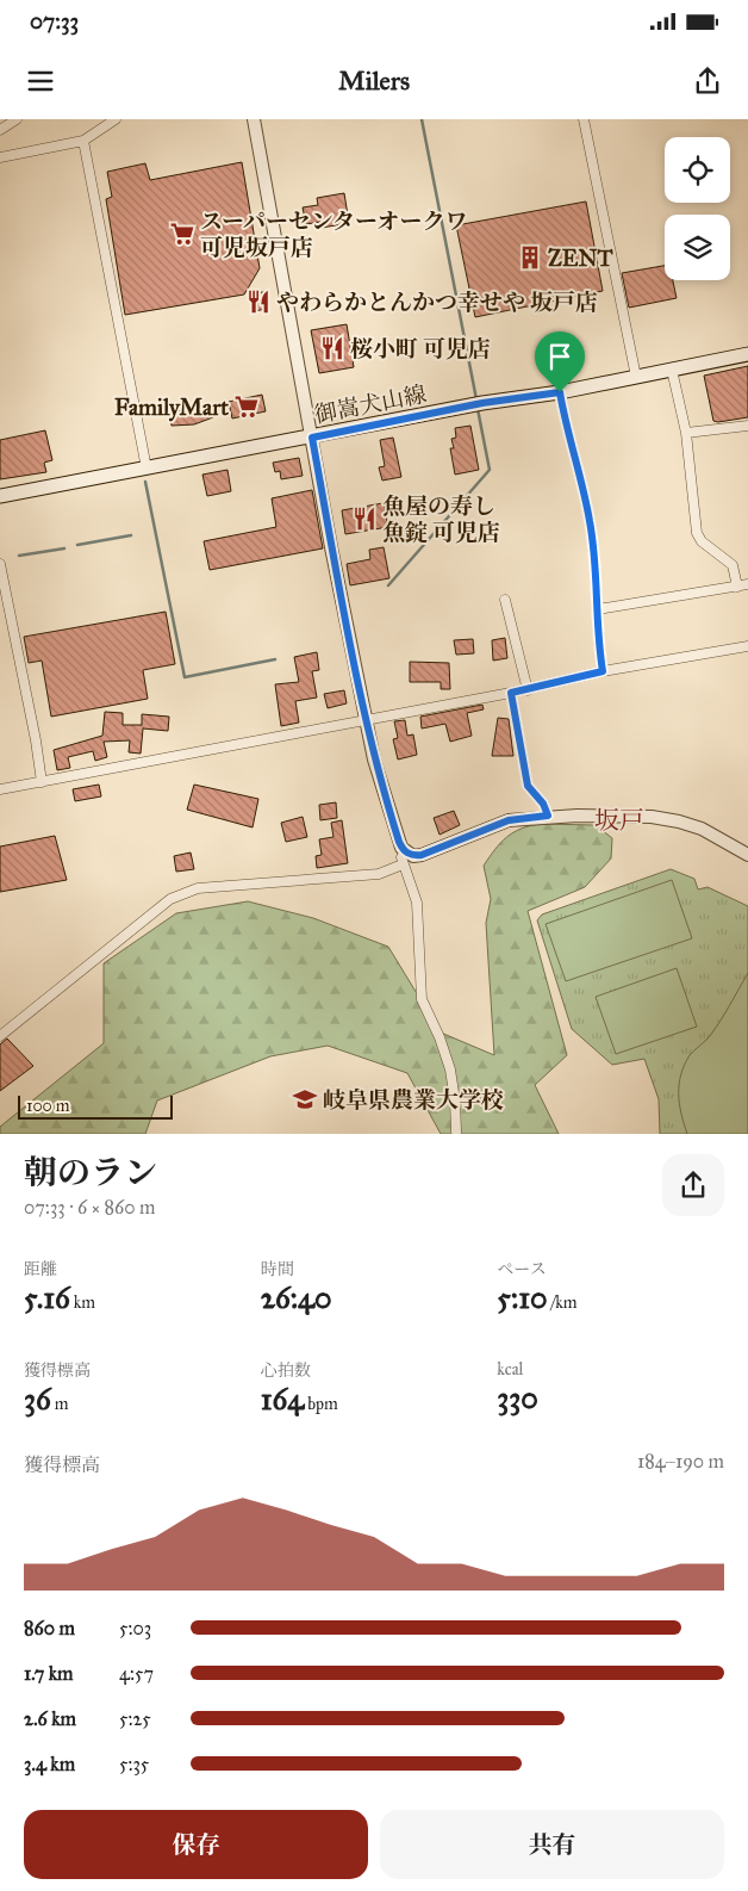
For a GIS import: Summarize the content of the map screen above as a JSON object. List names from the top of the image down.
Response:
{
  "streets": {
    "main road": ["御嵩犬山線"]
  },
  "districts": ["坂戸"],
  "places": {
    "supermarket": ["スーパーセンターオークワ 可児坂戸店", "FamilyMart"],
    "building": ["ZENT"],
    "restaurant": ["やわらかとんかつ幸せや 坂戸店", "桜小町 可児店", "魚屋の寿し 魚錠 可児店"],
    "school or university": ["岐阜県農業大学校"]
  },
  "scale_bar": "100 m",
  "page": {
    "status": "07:33",
    "header": "Milers",
    "scale": "100 m",
    "heading": ["朝のラン", "07:33 · 6 × 860 m"],
    "stats": [
      ["距離", "5.16 km"],
      ["時間", "26:40"],
      ["ペース", "5:10 /km"],
      ["獲得標高", "36 m"],
      ["心拍数", "164 bpm"],
      ["kcal", "330"]
    ],
    "chart": ["獲得標高", "184–190 m"],
    "list": [
      {
        "name": "860 m",
        "note": "5:03"
      },
      {
        "name": "1.7 km",
        "note": "4:57"
      },
      {
        "name": "2.6 km",
        "note": "5:25"
      },
      {
        "name": "3.4 km",
        "note": "5:35"
      }
    ],
    "buttons": ["保存", "共有"]
  }
}
